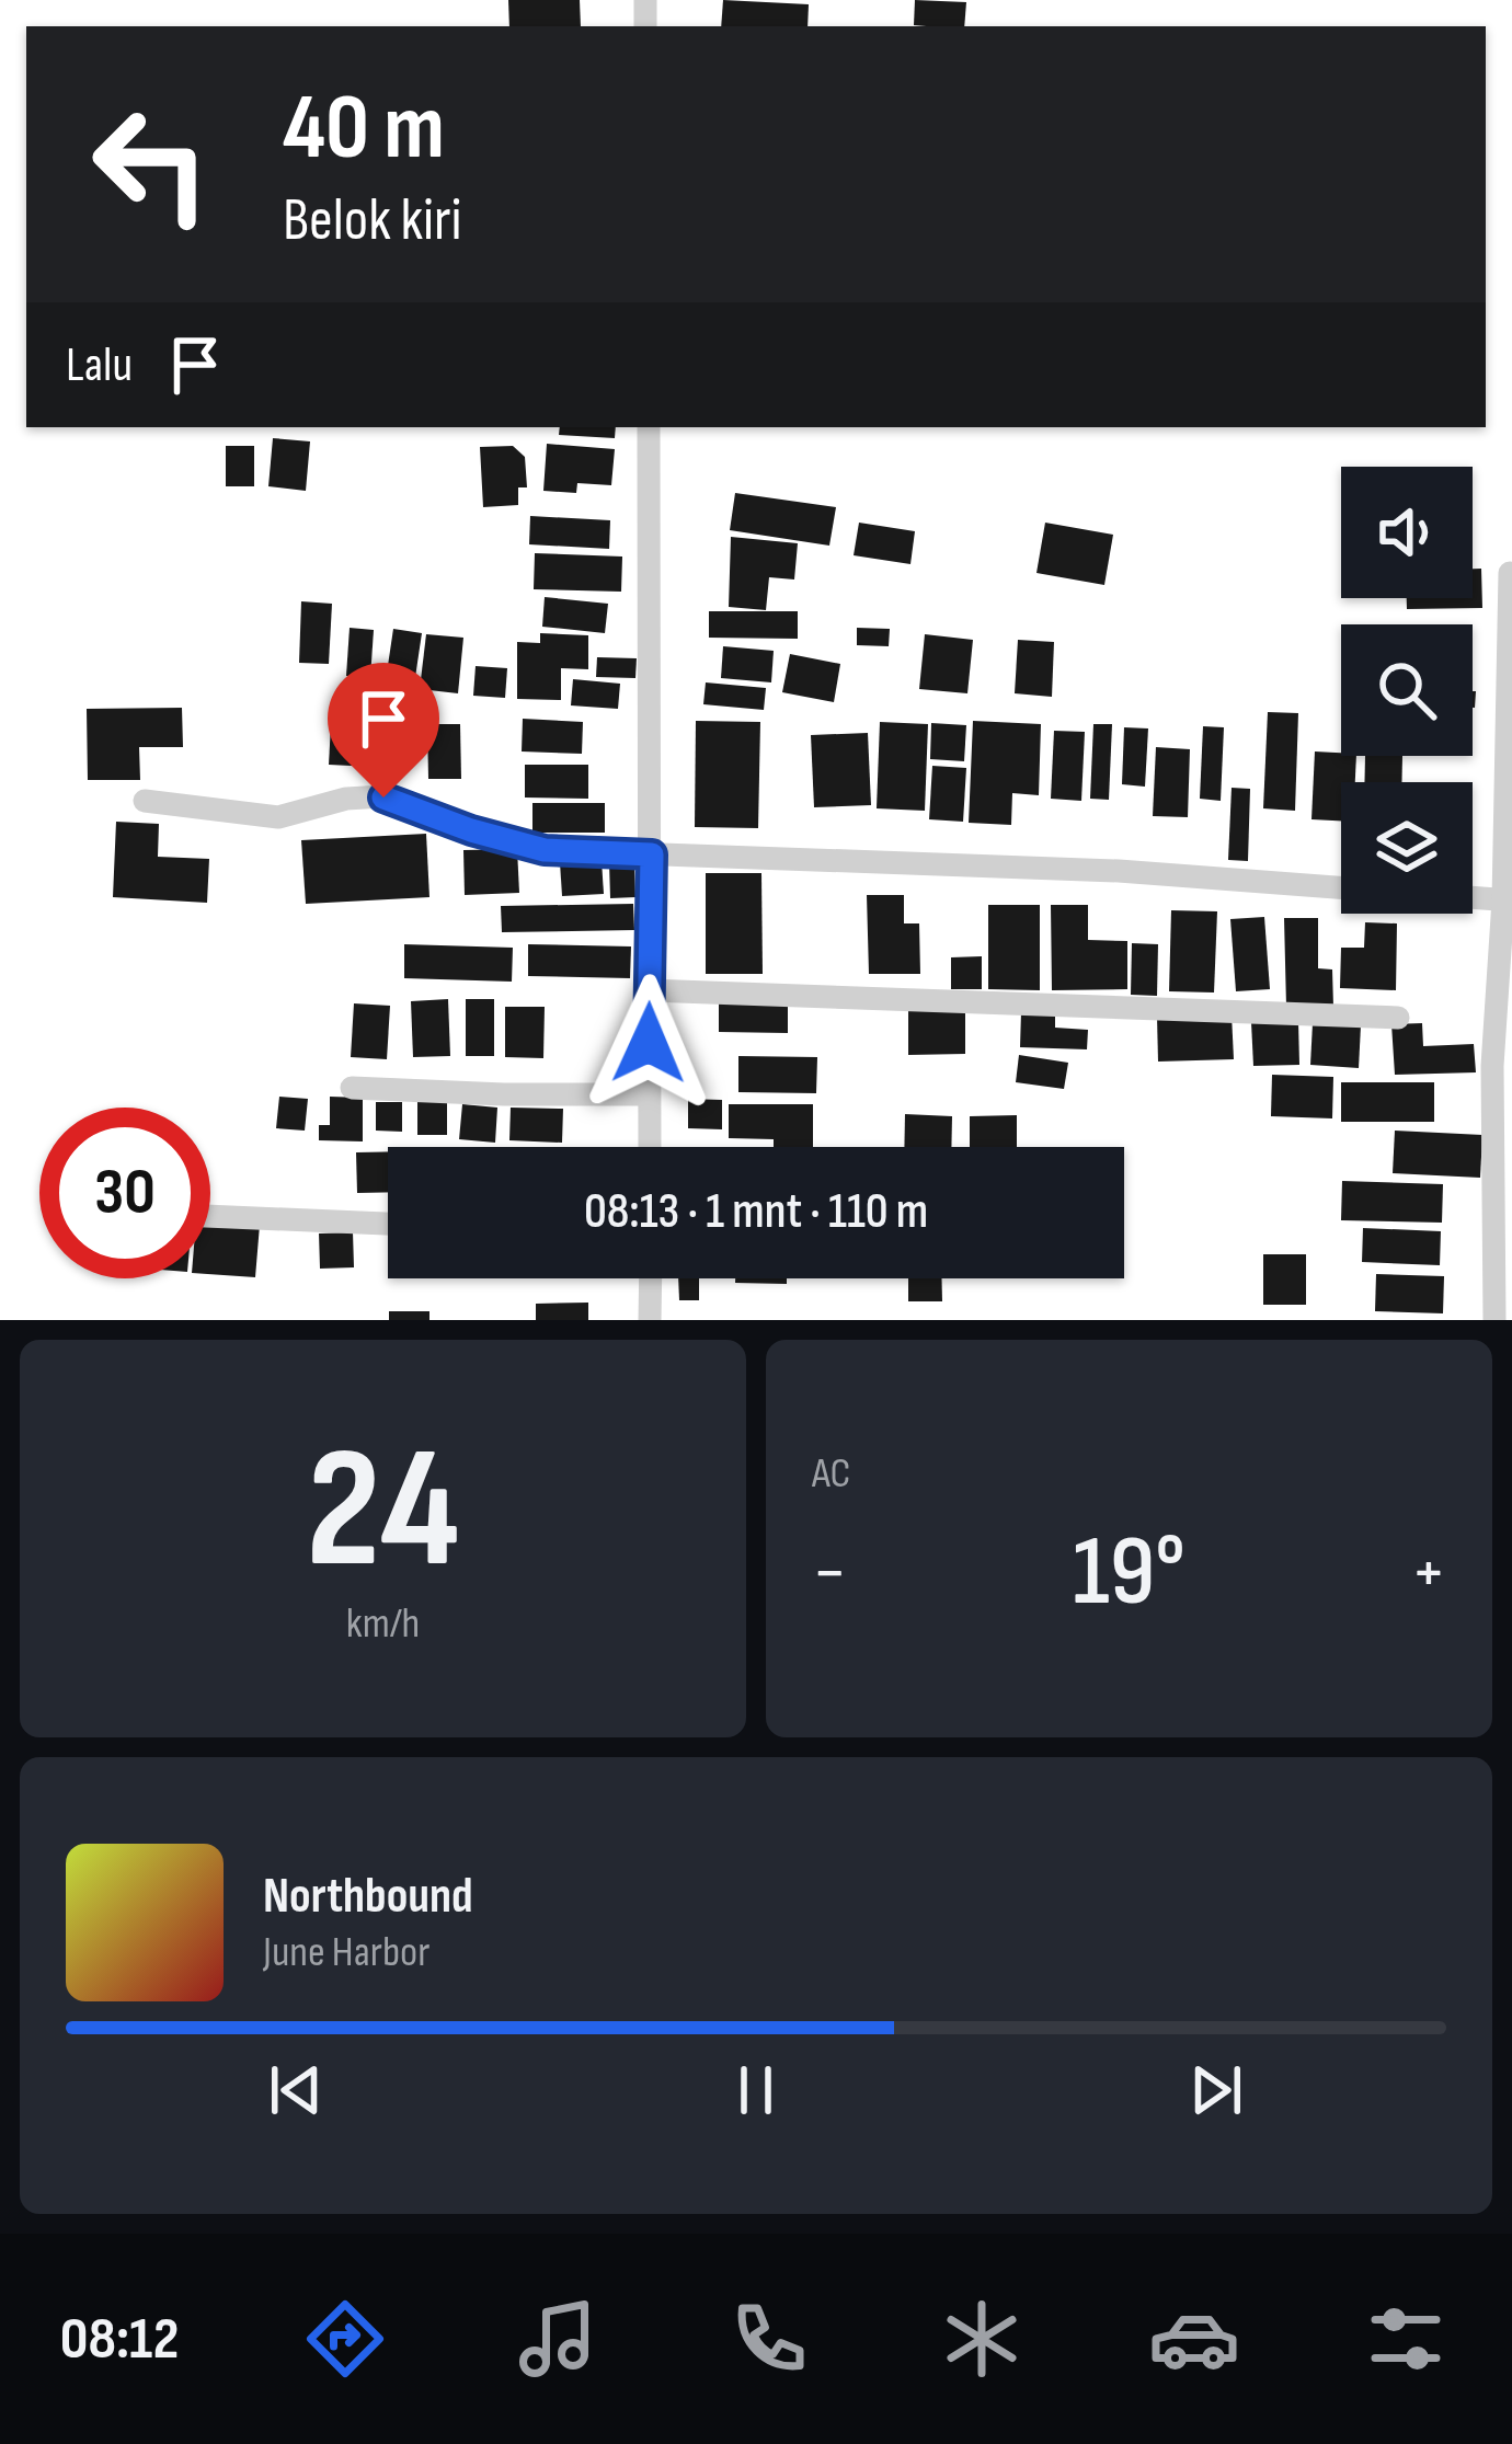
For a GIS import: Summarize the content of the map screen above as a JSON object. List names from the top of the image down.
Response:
{
  "page": {
    "turn": ["40 m", "Belok kiri"],
    "then": "Lalu",
    "limit": "30",
    "trip": "08:13 · 1 mnt · 110 m",
    "tile": [
      ["24", "km/h"],
      "AC"
    ],
    "heat": ["−", "19°", "+"],
    "song": ["Northbound", "June Harbor"],
    "tabs": "08:12"
  }
}
